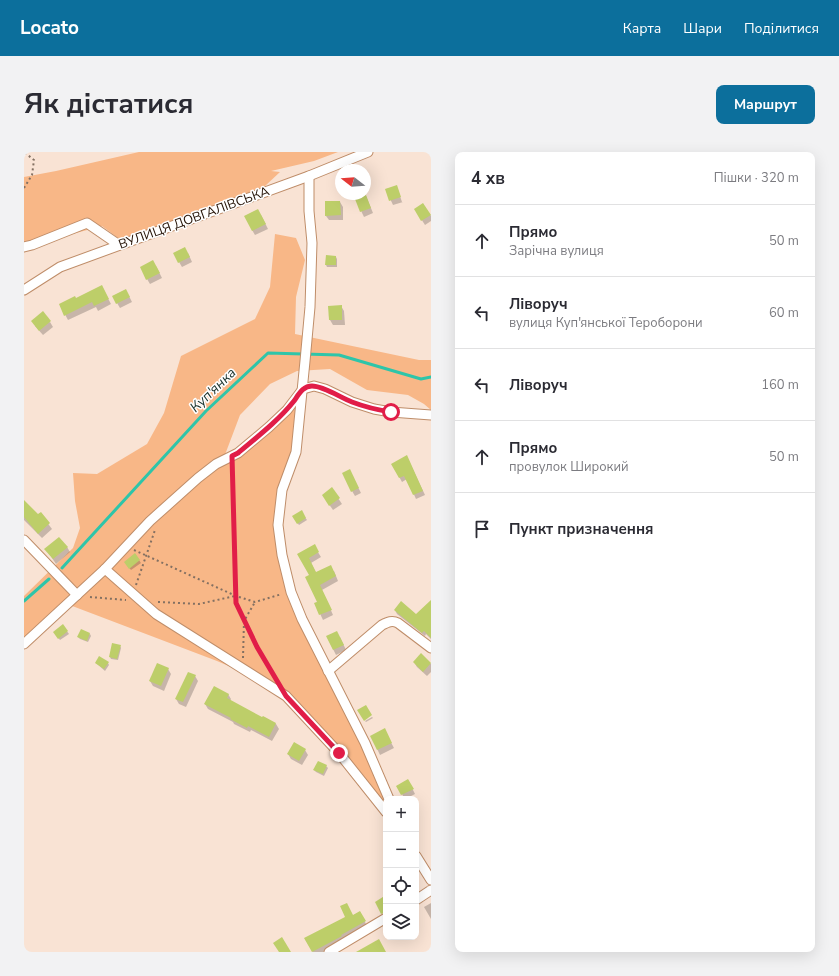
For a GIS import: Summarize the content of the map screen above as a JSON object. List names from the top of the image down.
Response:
{
  "streets": {
    "street": ["ВУЛИЦЯ ДОВГАЛІВСЬКА"]
  },
  "water": ["Куп'янка"],
  "north": "left",
  "page": {
    "header": "Locato",
    "nav": ["Карта", "Шари", "Поділитися"],
    "title": "Як дістатися",
    "buttons": "Маршрут",
    "heading": ["4 хв", "Пішки · 320 m"],
    "list": [
      ["Прямо", "Зарічна вулиця", "50 m"],
      ["Ліворуч", "вулиця Куп'янської Тероборони", "60 m"],
      ["Ліворуч", "160 m"],
      ["Прямо", "провулок Широкий", "50 m"],
      "Пункт призначення"
    ],
    "map_buttons": ["+", "−"]
  }
}
